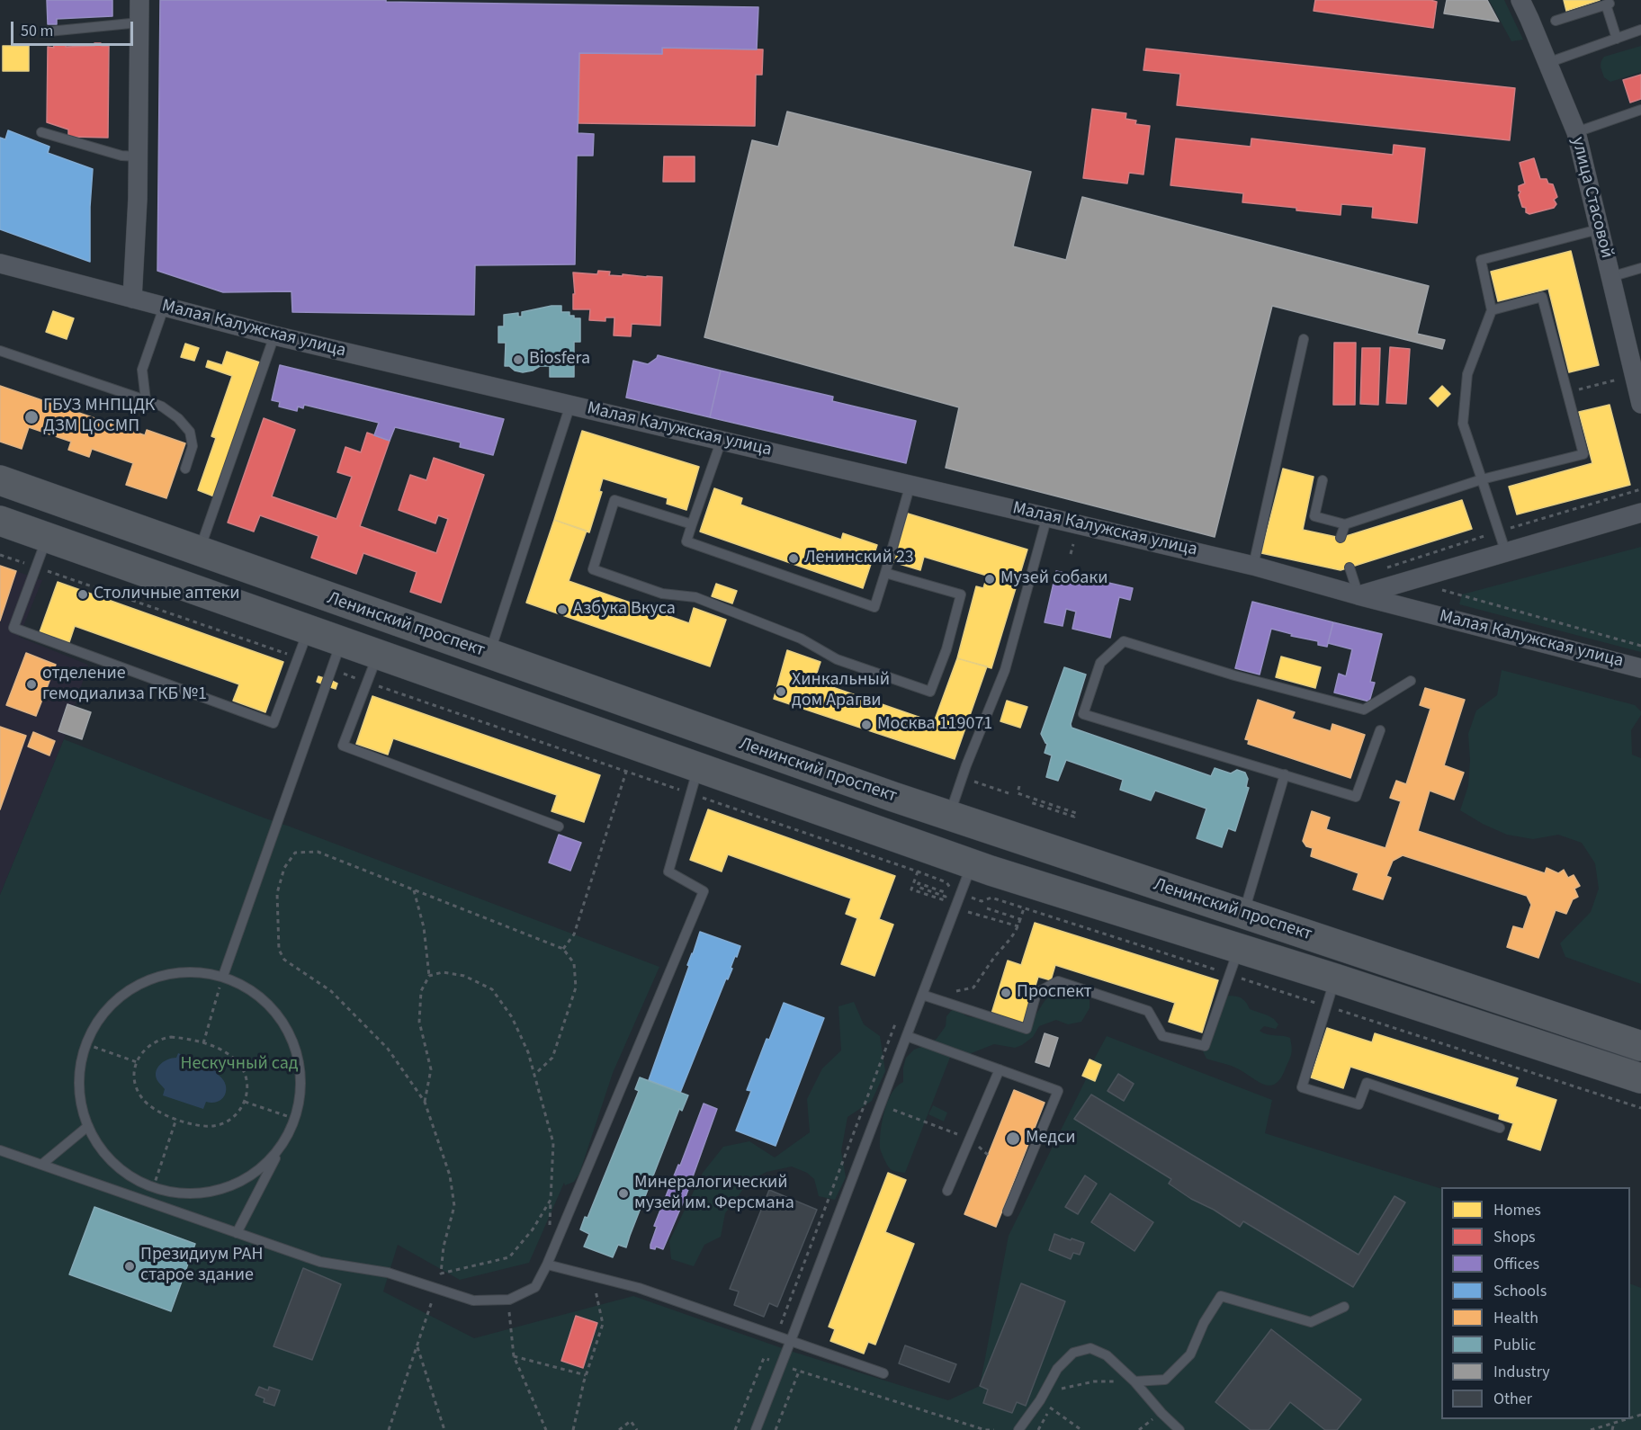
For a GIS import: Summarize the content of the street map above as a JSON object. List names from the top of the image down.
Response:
{
  "streets": {
    "main road": ["Ленинский проспект"],
    "street": ["улица Стасовой", "Малая Калужская улица"]
  },
  "parks": ["Нескучный сад"],
  "places": [
    "Biosfera",
    "ГБУЗ МНПЦДК ДЗМ ЦОСМП",
    "Ленинский 23",
    "Музей собаки",
    "Столичные аптеки",
    "Азбука Вкуса",
    "отделение гемодиализа ГКБ №1",
    "Хинкальный дом Арагви",
    "Москва 119071",
    "Проспект",
    "Медси",
    "Минералогический музей им. Ферсмана",
    "Президиум РАН старое здание"
  ],
  "legend": [
    "Homes",
    "Shops",
    "Offices",
    "Schools",
    "Health",
    "Public",
    "Industry",
    "Other"
  ],
  "scale_bar": "50 m"
}
